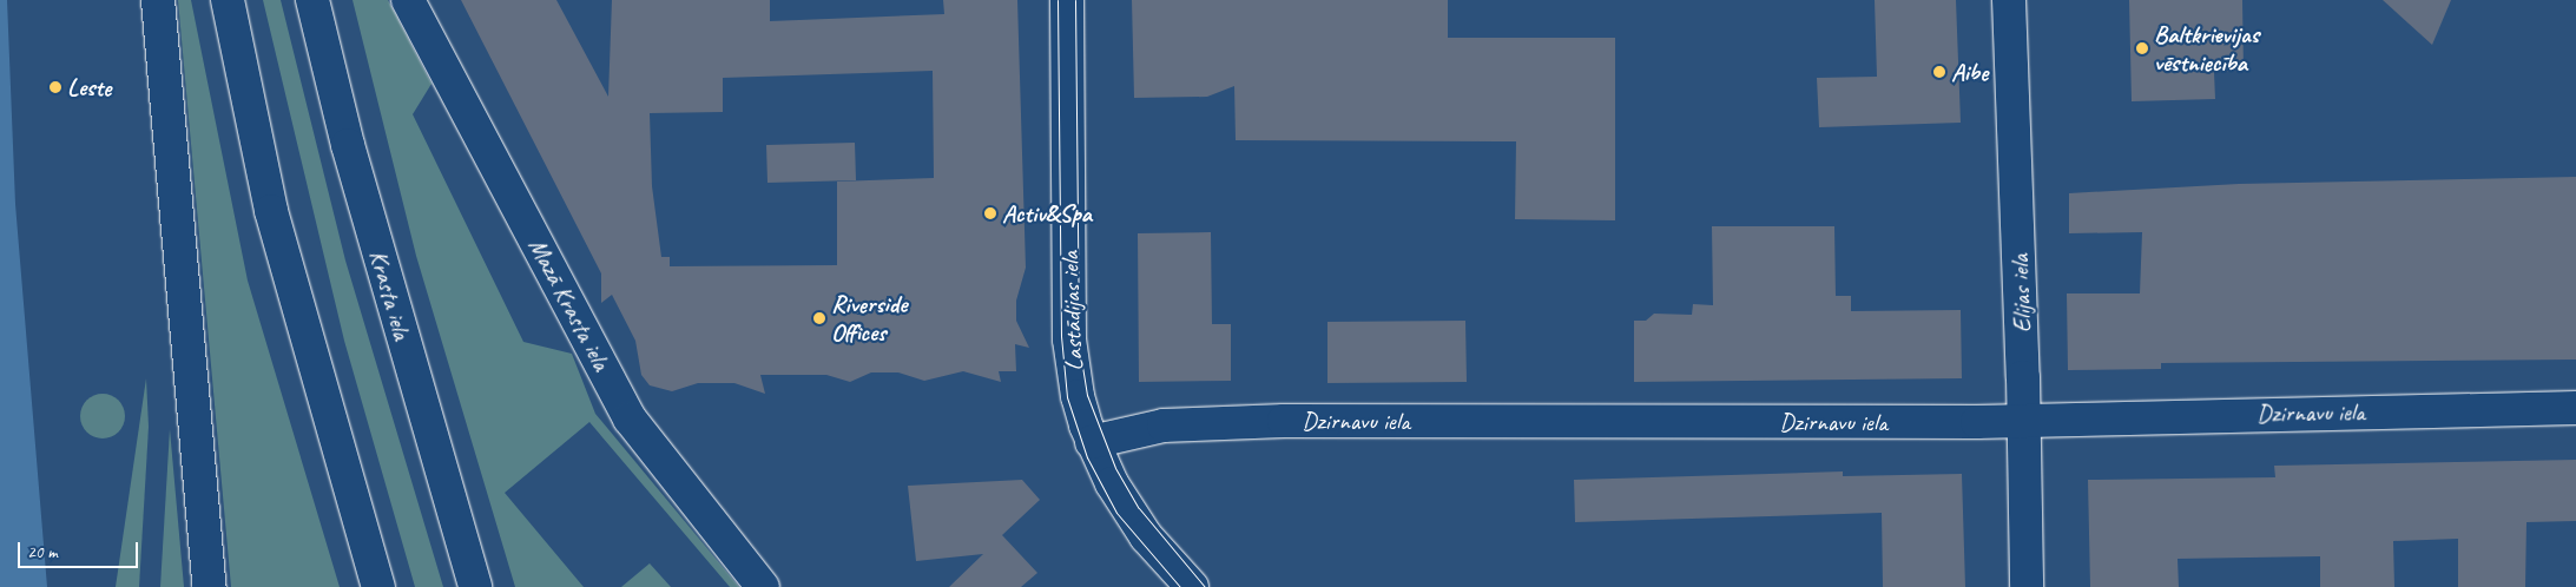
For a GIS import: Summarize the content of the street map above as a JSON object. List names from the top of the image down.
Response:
{
  "streets": {
    "main road": [
      "Elijas iela",
      "Krasta iela",
      "Mazā Krasta iela",
      "Lastādijas iela",
      "Dzirnavu iela"
    ]
  },
  "crossings": [
    ["Elijas iela", "Dzirnavu iela"],
    ["Lastādijas iela", "Dzirnavu iela"]
  ],
  "places": [
    "Baltkrievijas vēstniecība",
    "Aibe",
    "Leste",
    "Activ&Spa",
    "Riverside Offices"
  ],
  "scale_bar": "20 m"
}
